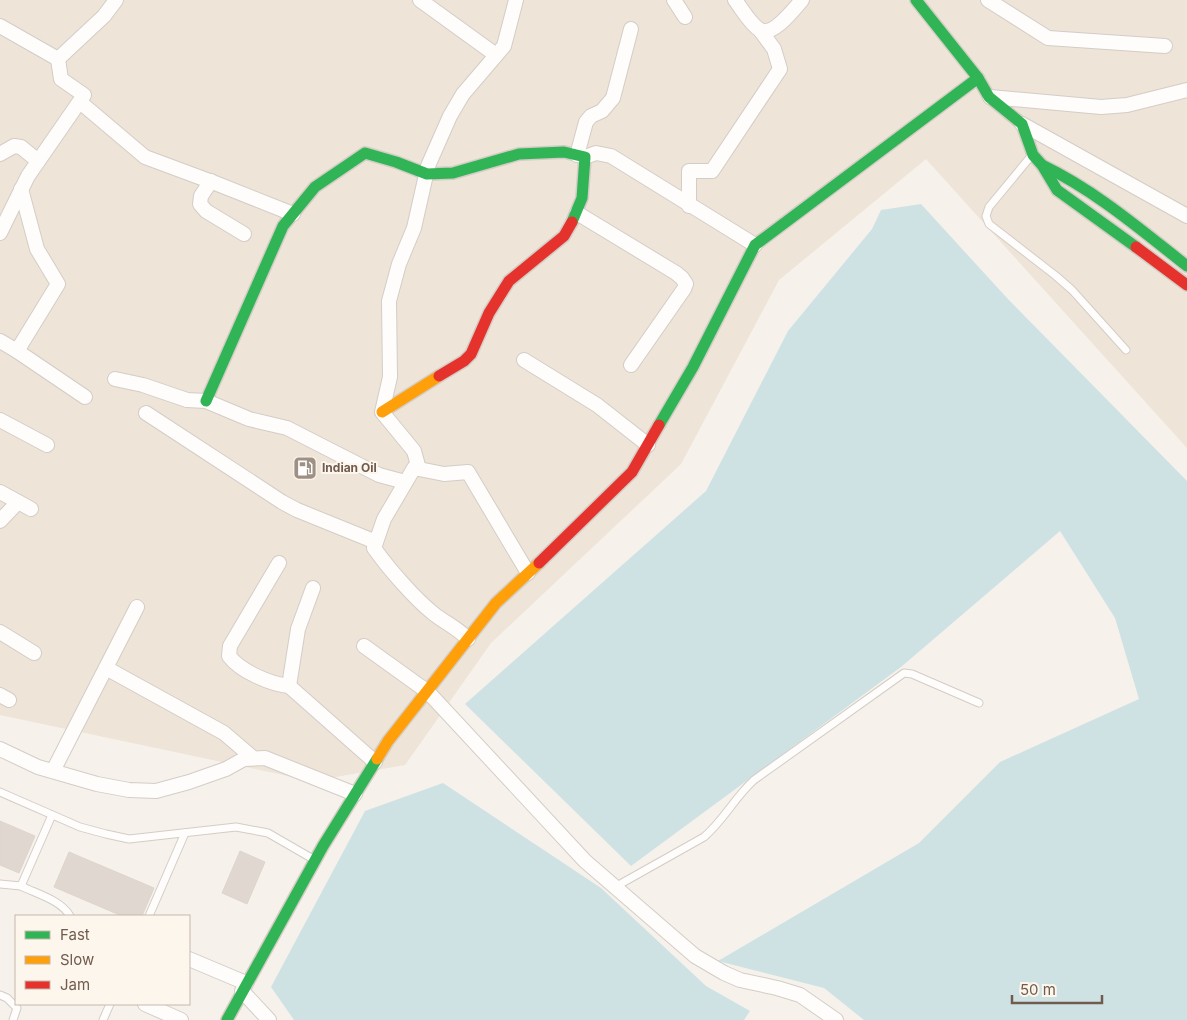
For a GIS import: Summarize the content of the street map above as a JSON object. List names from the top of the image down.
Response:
{
  "places": {
    "fuel station": ["Indian Oil"]
  },
  "legend": ["Fast", "Slow", "Jam"],
  "scale_bar": "50 m"
}
